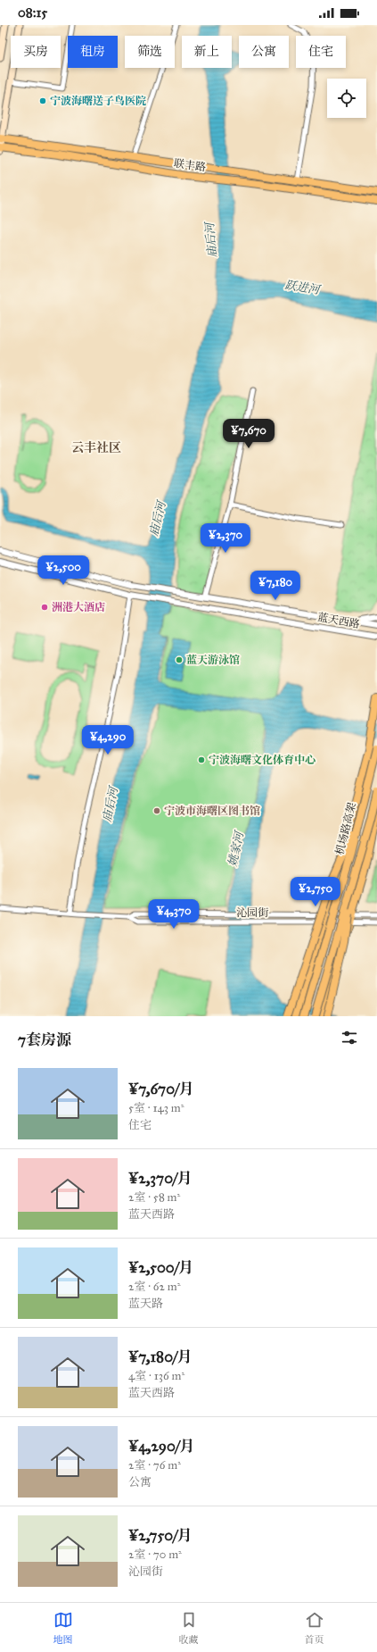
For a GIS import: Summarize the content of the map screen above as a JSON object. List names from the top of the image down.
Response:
{
  "streets": {
    "main road": ["联丰路", "机场路高架"],
    "street": ["蓝天西路", "沁园街"]
  },
  "districts": ["云丰社区"],
  "water": ["庙后河", "跃进河", "姚家河"],
  "places": [
    "宁波海曙送子鸟医院",
    "洲港大酒店",
    "蓝天游泳馆",
    "宁波海曙文化体育中心",
    "宁波市海曙区图书馆"
  ],
  "page": {
    "status": "08:15",
    "chip": [
      "买房",
      "租房",
      "筛选",
      "新上",
      "公寓",
      "住宅"
    ],
    "price": [
      "¥7,670",
      "¥2,370",
      "¥2,500",
      "¥7,180",
      "¥4,290",
      "¥2,750",
      "¥4,370"
    ],
    "heading": "7套房源",
    "list": [
      {
        "name": "¥7,670/月",
        "note": "5室 · 143 m² · 住宅"
      },
      {
        "name": "¥2,370/月",
        "note": "2室 · 58 m² · 蓝天西路"
      },
      {
        "name": "¥2,500/月",
        "note": "2室 · 62 m² · 蓝天路"
      },
      {
        "name": "¥7,180/月",
        "note": "4室 · 136 m² · 蓝天西路"
      },
      {
        "name": "¥4,290/月",
        "note": "2室 · 76 m² · 公寓"
      },
      {
        "name": "¥2,750/月",
        "note": "2室 · 70 m² · 沁园街"
      }
    ],
    "tabs": ["地图", "收藏", "首页"]
  }
}
